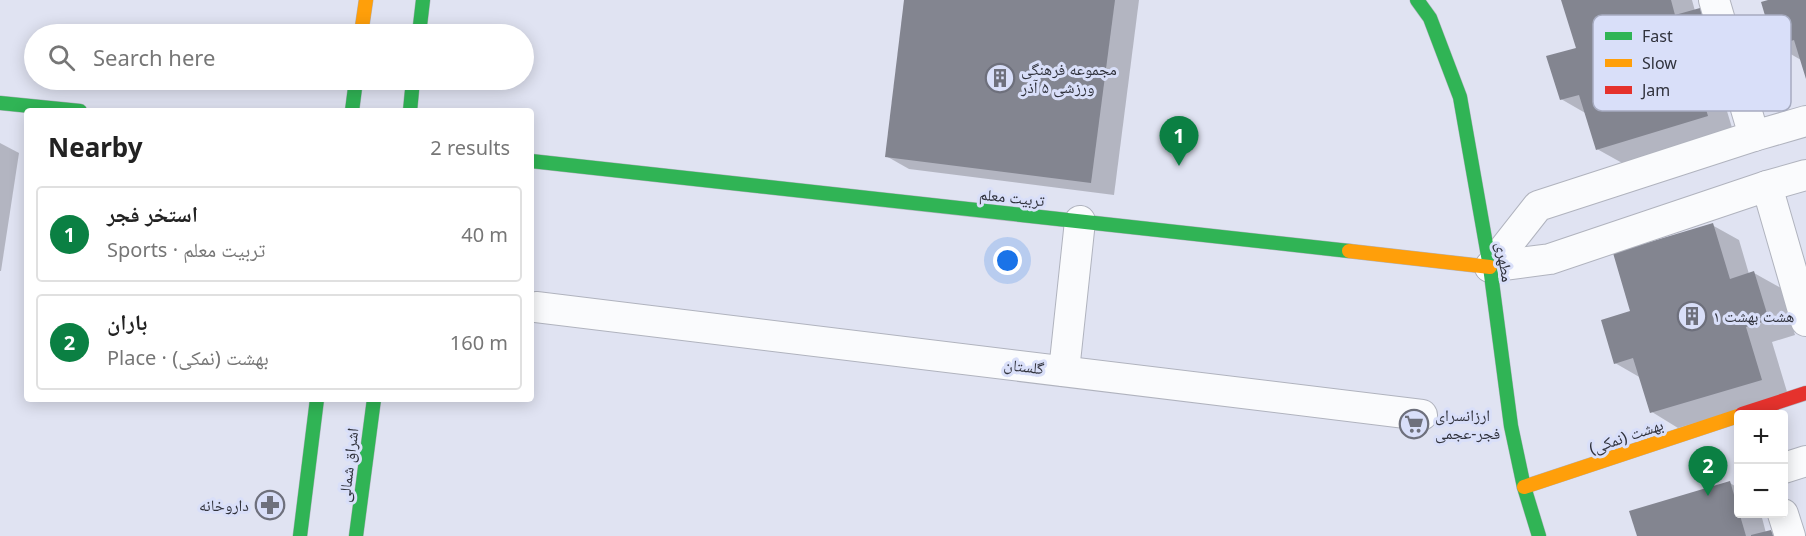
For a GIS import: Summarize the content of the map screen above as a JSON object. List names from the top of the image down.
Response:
{
  "streets": {
    "street": [
      "تربیت معلم",
      "مطهری",
      "گلستان",
      "بهشت (نمکی)",
      "اشراق شمالی"
    ]
  },
  "crossings": [
    ["تربیت معلم", "مطهری"],
    ["مطهری", "بهشت (نمکی)"]
  ],
  "places": {
    "building": ["مجموعه فرهنگی ورزشی ۵ آذر", "هشت بهشت ۱"],
    "supermarket": ["ارزانسرای فجر-عجمی"],
    "pharmacy": ["داروخانه"]
  },
  "legend": ["Fast", "Slow", "Jam"],
  "page": {
    "search": "Search here",
    "heading": ["Nearby", "2 results"],
    "pins": ["1", "2"],
    "list": [
      {
        "mark": "1",
        "name": "استخر فجر",
        "note": "Sports · تربیت معلم",
        "value": "40 m"
      },
      {
        "mark": "2",
        "name": "باران",
        "note": "Place · بهشت (نمکی)",
        "value": "160 m"
      }
    ],
    "map_buttons": ["+", "−"]
  }
}
